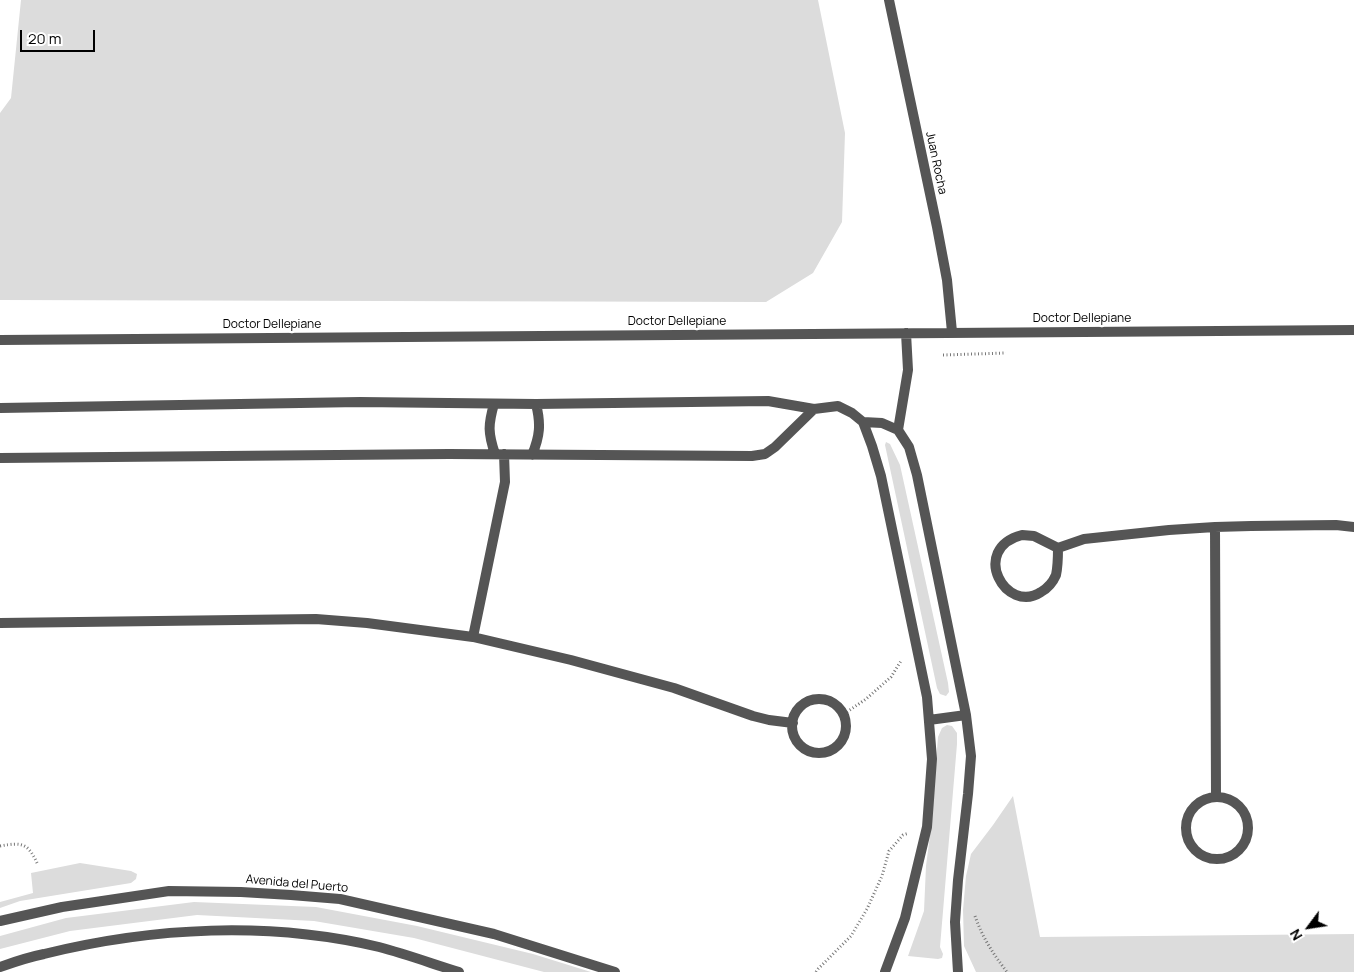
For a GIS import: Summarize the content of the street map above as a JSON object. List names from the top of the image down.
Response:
{
  "streets": {
    "street": ["Juan Rocha", "Doctor Dellepiane", "Avenida del Puerto"]
  },
  "crossings": [
    ["Juan Rocha", "Doctor Dellepiane"]
  ],
  "scale_bar": "20 m",
  "north": "bottom left"
}
